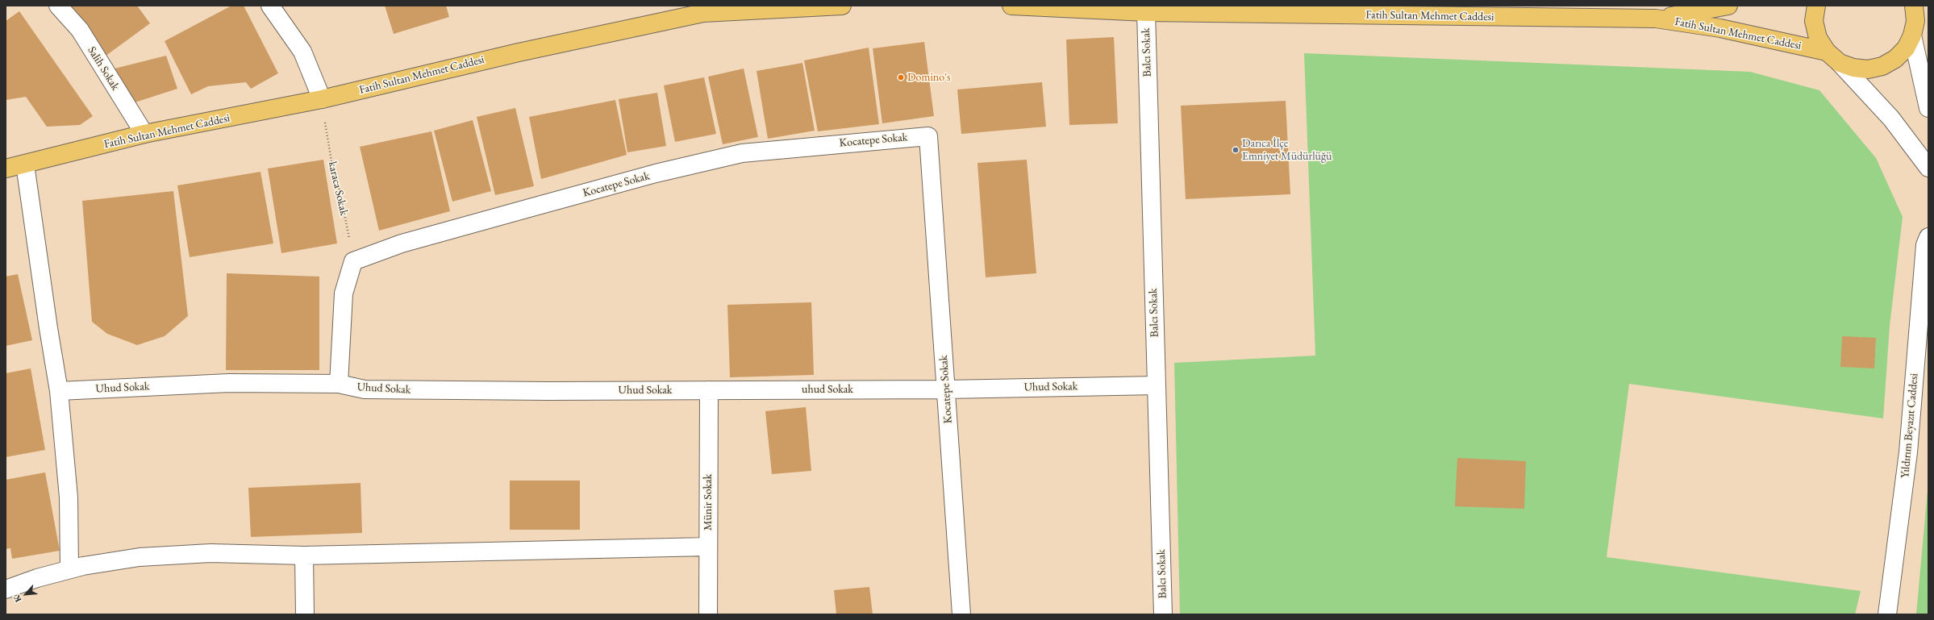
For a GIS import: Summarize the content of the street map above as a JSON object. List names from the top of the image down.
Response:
{
  "streets": {
    "main road": ["Fatih Sultan Mehmet Caddesi"],
    "street": [
      "Balcı Sokak",
      "Salih Sokak",
      "Kocatepe Sokak",
      "Uhud Sokak",
      "uhud Sokak",
      "Yıldırım Beyazıt Caddesi",
      "Münir Sokak"
    ],
    "path": ["karaca Sokak"]
  },
  "crossings": [
    ["Fatih Sultan Mehmet Caddesi", "Balcı Sokak"],
    ["Fatih Sultan Mehmet Caddesi", "Salih Sokak"],
    ["Fatih Sultan Mehmet Caddesi", "karaca Sokak"],
    ["Balcı Sokak", "Uhud Sokak"],
    ["Kocatepe Sokak", "karaca Sokak"],
    ["Kocatepe Sokak", "Uhud Sokak"],
    ["Kocatepe Sokak", "uhud Sokak"],
    ["Uhud Sokak", "uhud Sokak"],
    ["Uhud Sokak", "Münir Sokak"],
    ["uhud Sokak", "Münir Sokak"]
  ],
  "places": ["Domino's", "Darıca İlçe Emniyet Müdürlüğü"],
  "north": "bottom left"
}
